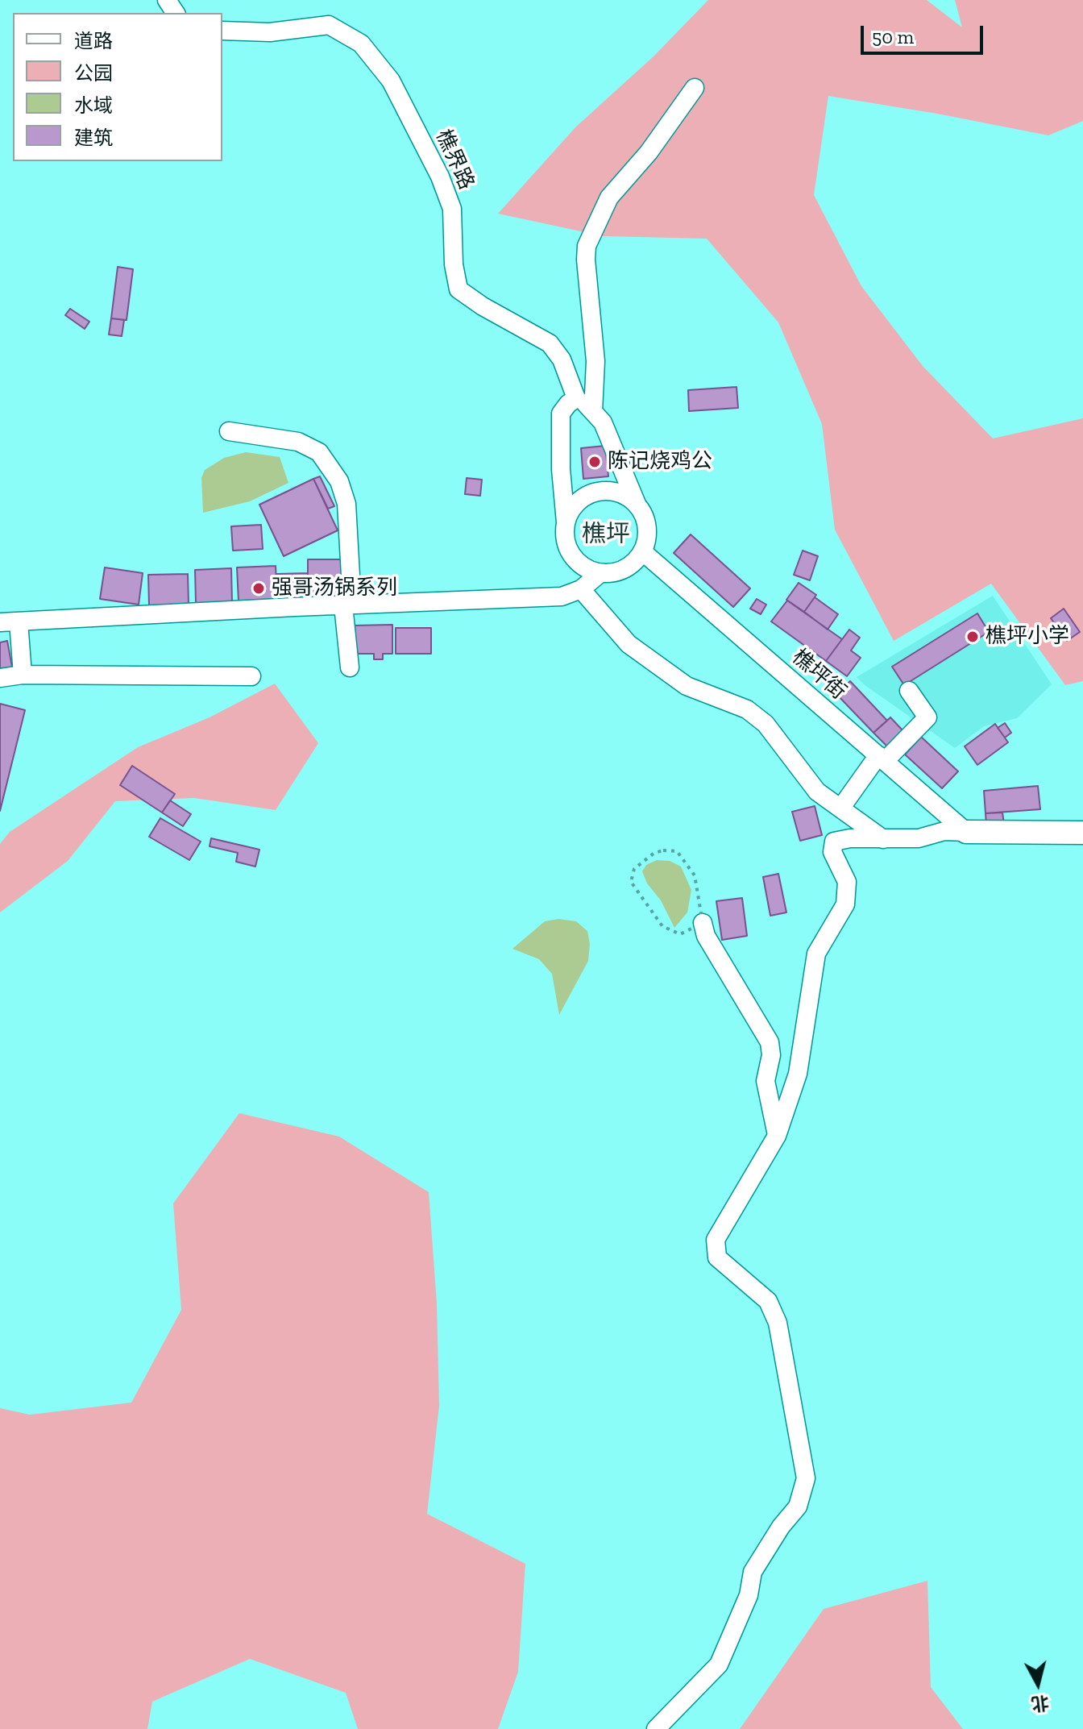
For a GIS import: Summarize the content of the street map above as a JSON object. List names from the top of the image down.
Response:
{
  "streets": {
    "street": ["樵界路", "樵坪街"]
  },
  "districts": ["樵坪"],
  "places": ["陈记烧鸡公", "强哥汤锅系列", "樵坪小学"],
  "legend": [
    "道路",
    "公园",
    "水域",
    "建筑"
  ],
  "scale_bar": "50 m",
  "north": "bottom"
}
